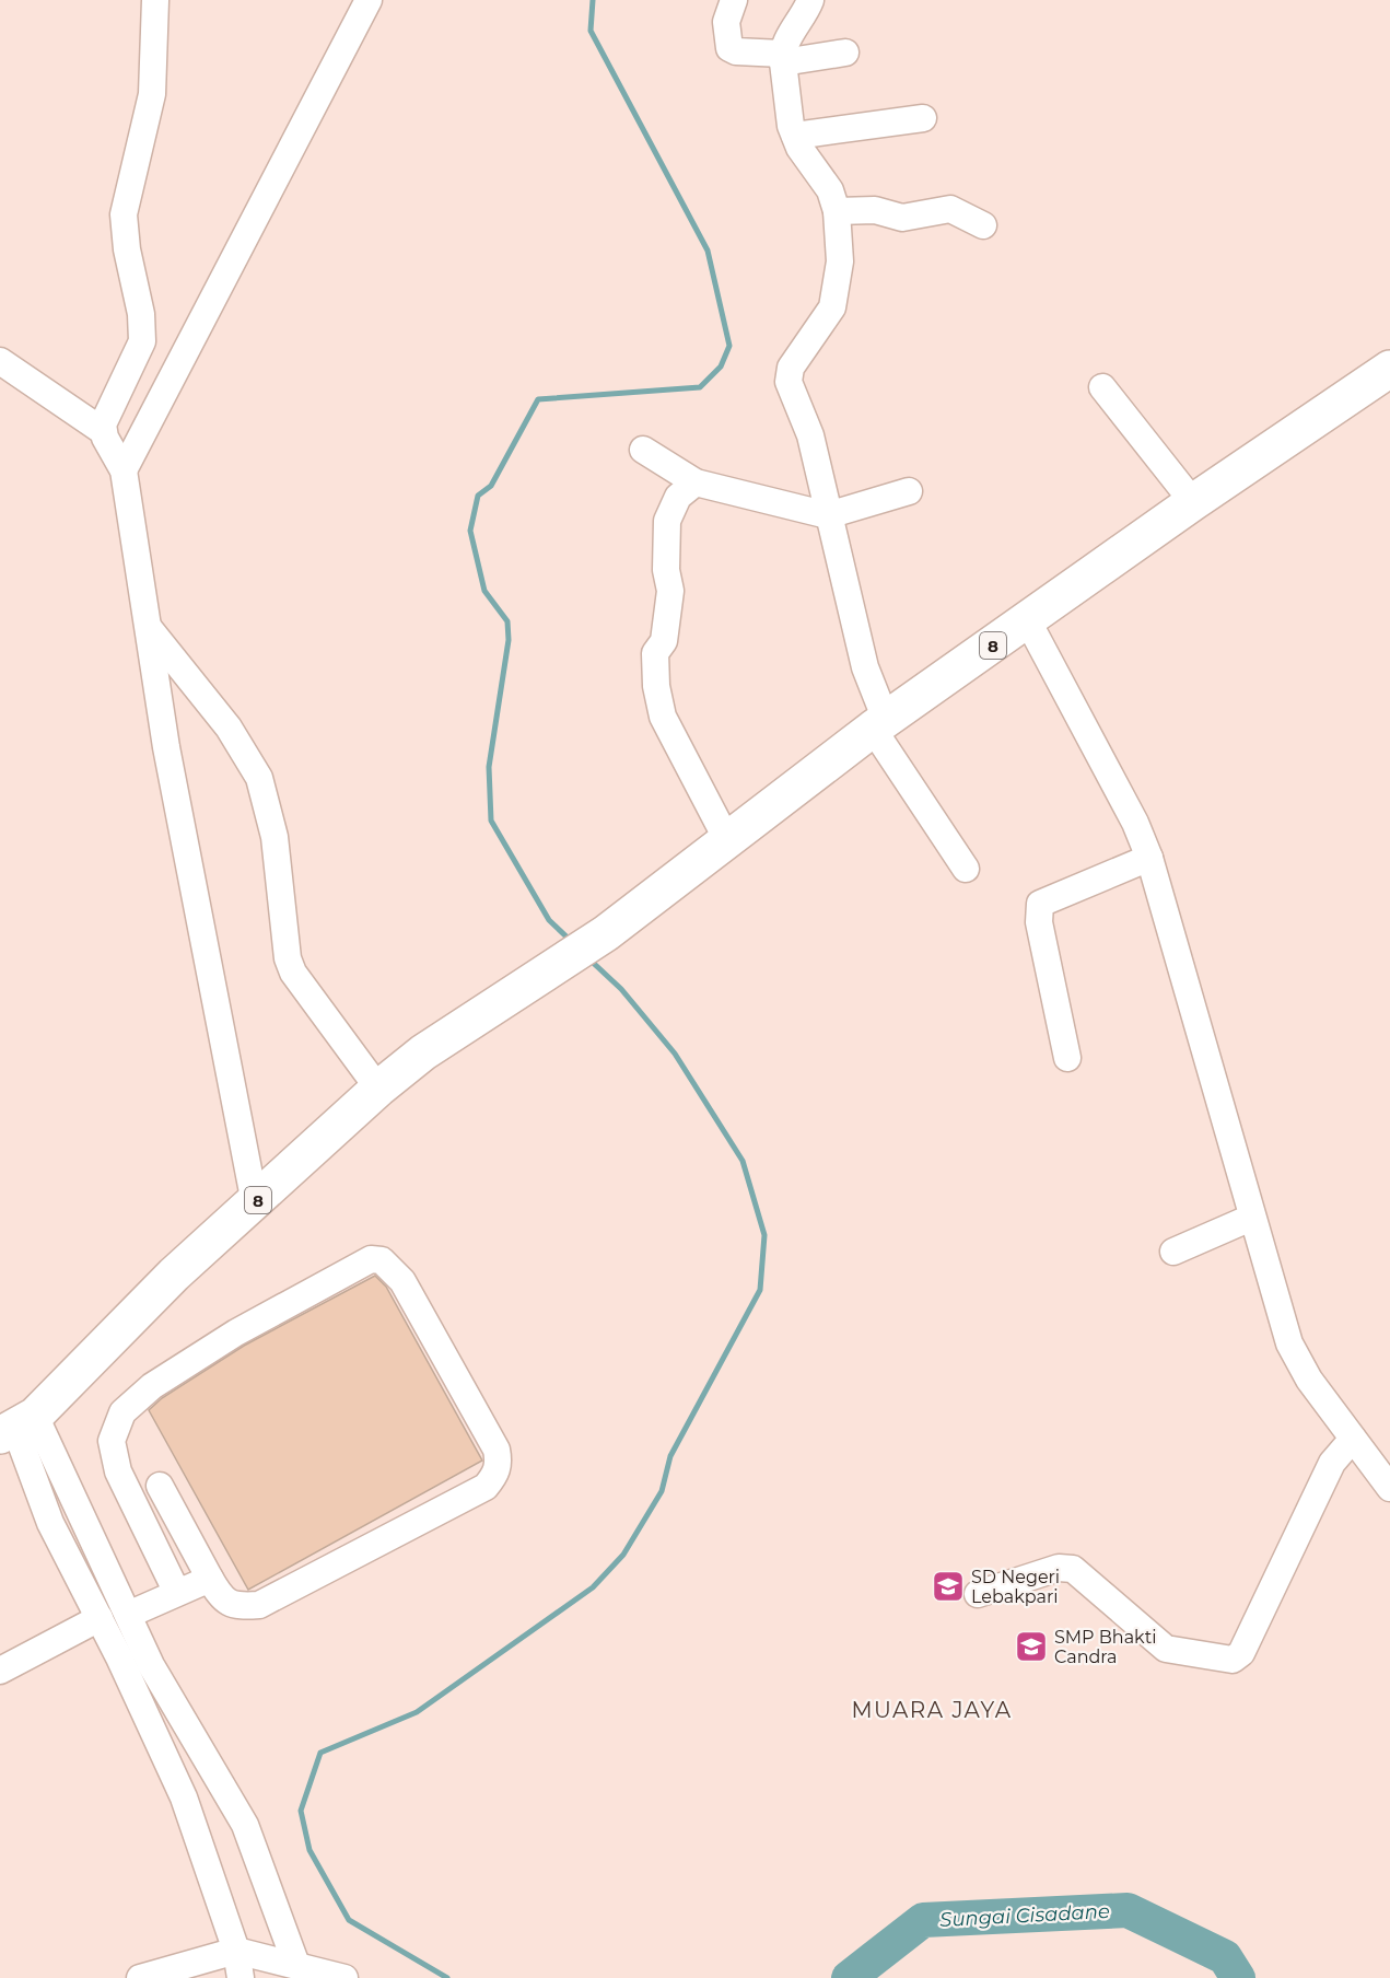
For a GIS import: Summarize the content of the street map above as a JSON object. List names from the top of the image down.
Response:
{
  "streets": {
    "highway": ["8"]
  },
  "districts": ["MUARA JAYA"],
  "water": ["Sungai Cisadane"],
  "places": {
    "school or university": ["SD Negeri Lebakpari", "SMP Bhakti Candra"]
  }
}
